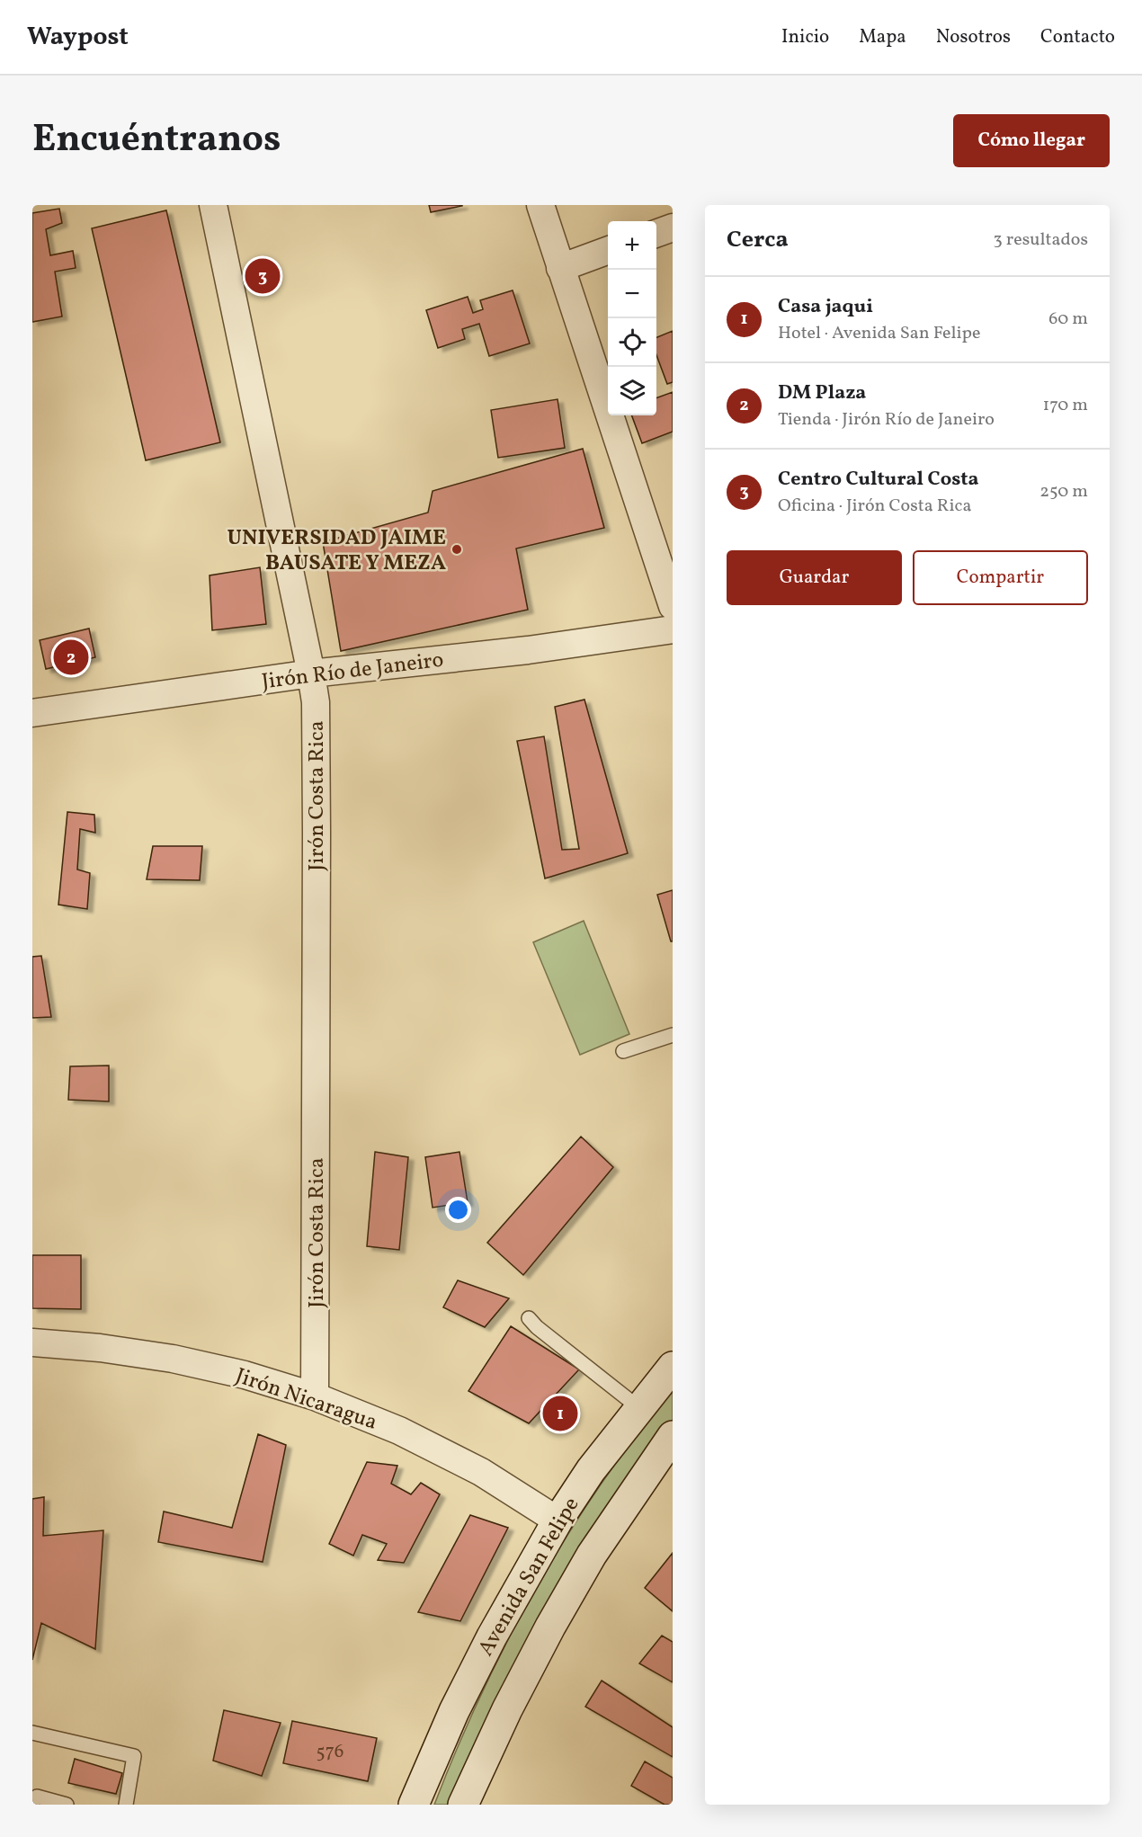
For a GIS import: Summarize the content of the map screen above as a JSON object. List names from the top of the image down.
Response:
{
  "streets": {
    "main road": ["Avenida San Felipe"],
    "street": ["Jirón Río de Janeiro", "Jirón Costa Rica", "Jirón Nicaragua"]
  },
  "crossings": [
    ["Jirón Río de Janeiro", "Jirón Costa Rica"],
    ["Jirón Costa Rica", "Jirón Nicaragua"],
    ["Jirón Nicaragua", "Avenida San Felipe"]
  ],
  "places": ["UNIVERSIDAD JAIME BAUSATE Y MEZA"],
  "house_numbers": ["576"],
  "page": {
    "header": "Waypost",
    "nav": [
      "Inicio",
      "Mapa",
      "Nosotros",
      "Contacto"
    ],
    "title": "Encuéntranos",
    "buttons": [
      "Cómo llegar",
      ["Guardar", "Compartir"]
    ],
    "heading": ["Cerca", "3 resultados"],
    "map_buttons": ["+", "−"],
    "pins": ["3", "2", "1"],
    "list": [
      {
        "mark": "1",
        "name": "Casa jaqui",
        "note": "Hotel · Avenida San Felipe",
        "value": "60 m"
      },
      {
        "mark": "2",
        "name": "DM Plaza",
        "note": "Tienda · Jirón Río de Janeiro",
        "value": "170 m"
      },
      {
        "mark": "3",
        "name": "Centro Cultural Costa",
        "note": "Oficina · Jirón Costa Rica",
        "value": "250 m"
      }
    ]
  }
}
